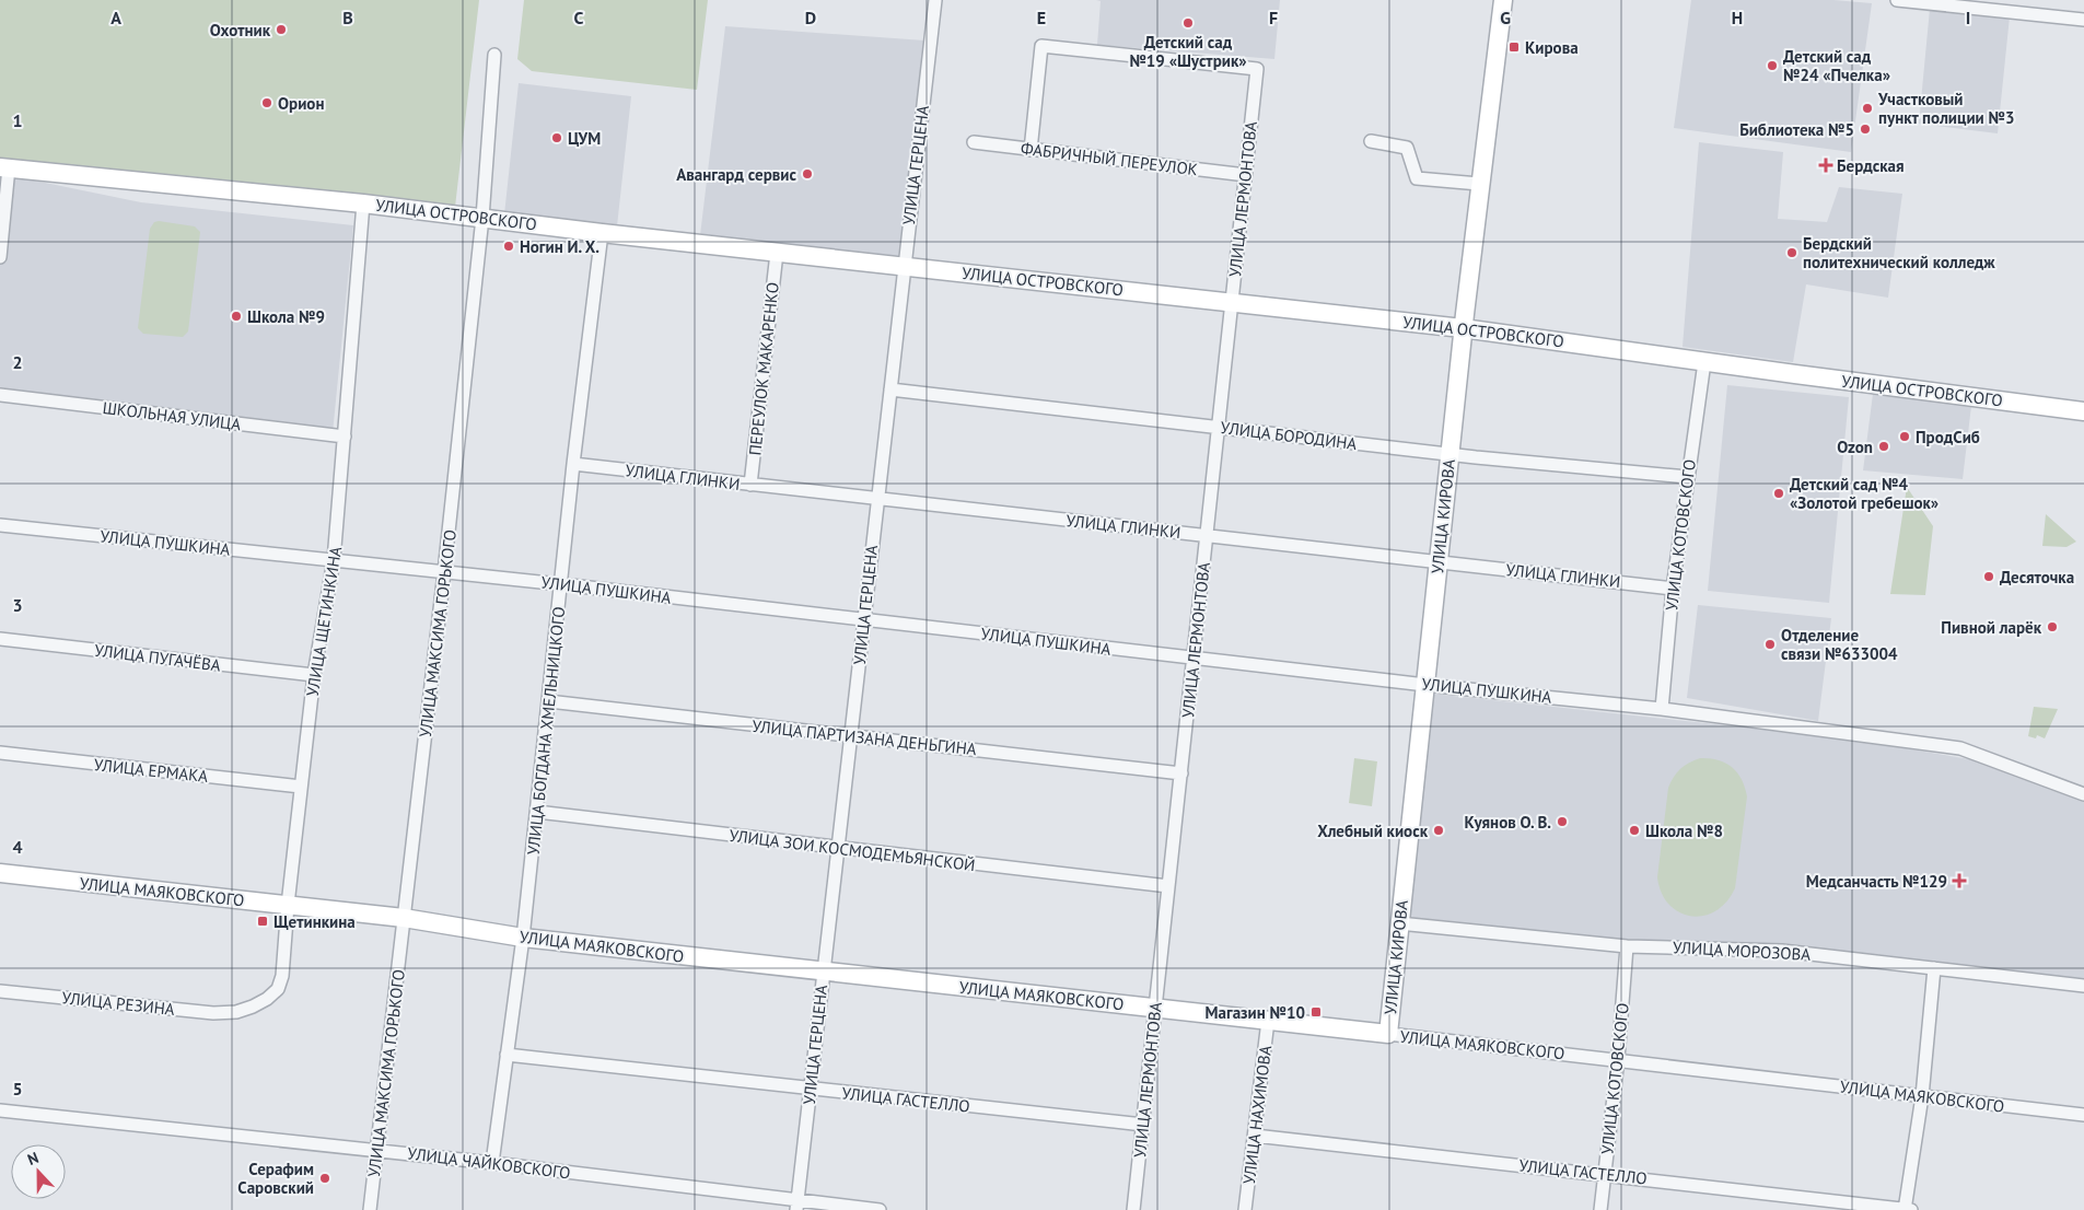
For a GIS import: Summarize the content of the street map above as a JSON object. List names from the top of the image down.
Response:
{
  "streets": {
    "street": [
      "ФАБРИЧНЫЙ ПЕРЕУЛОК",
      "УЛИЦА ГЕРЦЕНА",
      "УЛИЦА ЛЕРМОНТОВА",
      "УЛИЦА ОСТРОВСКОГО",
      "ПЕРЕУЛОК МАКАРЕНКО",
      "ШКОЛЬНАЯ УЛИЦА",
      "УЛИЦА БОРОДИНА",
      "УЛИЦА ГЛИНКИ",
      "УЛИЦА КИРОВА",
      "УЛИЦА КОТОВСКОГО",
      "УЛИЦА ПУШКИНА",
      "УЛИЦА ЩЕТИНКИНА",
      "УЛИЦА МАКСИМА ГОРЬКОГО",
      "УЛИЦА ПУГАЧЁВА",
      "УЛИЦА БОГДАНА ХМЕЛЬНИЦКОГО",
      "УЛИЦА ПАРТИЗАНА ДЕНЬГИНА",
      "УЛИЦА ЕРМАКА",
      "УЛИЦА ЗОИ КОСМОДЕМЬЯНСКОЙ",
      "УЛИЦА МАЯКОВСКОГО",
      "УЛИЦА МОРОЗОВА",
      "УЛИЦА РЕЗИНА",
      "УЛИЦА ГАСТЕЛЛО",
      "УЛИЦА НАХИМОВА",
      "УЛИЦА ЧАЙКОВСКОГО"
    ]
  },
  "crossings": [
    ["ФАБРИЧНЫЙ ПЕРЕУЛОК", "УЛИЦА ЛЕРМОНТОВА"],
    ["УЛИЦА ГЕРЦЕНА", "УЛИЦА ОСТРОВСКОГО"],
    ["УЛИЦА ГЕРЦЕНА", "УЛИЦА БОРОДИНА"],
    ["УЛИЦА ГЕРЦЕНА", "УЛИЦА ГЛИНКИ"],
    ["УЛИЦА ГЕРЦЕНА", "УЛИЦА ПУШКИНА"],
    ["УЛИЦА ГЕРЦЕНА", "УЛИЦА ПАРТИЗАНА ДЕНЬГИНА"],
    ["УЛИЦА ГЕРЦЕНА", "УЛИЦА ЗОИ КОСМОДЕМЬЯНСКОЙ"],
    ["УЛИЦА ГЕРЦЕНА", "УЛИЦА МАЯКОВСКОГО"],
    ["УЛИЦА ГЕРЦЕНА", "УЛИЦА ГАСТЕЛЛО"],
    ["УЛИЦА ГЕРЦЕНА", "УЛИЦА ЧАЙКОВСКОГО"],
    ["УЛИЦА ЛЕРМОНТОВА", "УЛИЦА ОСТРОВСКОГО"],
    ["УЛИЦА ЛЕРМОНТОВА", "УЛИЦА БОРОДИНА"],
    ["УЛИЦА ЛЕРМОНТОВА", "УЛИЦА ГЛИНКИ"],
    ["УЛИЦА ЛЕРМОНТОВА", "УЛИЦА ПУШКИНА"],
    ["УЛИЦА ЛЕРМОНТОВА", "УЛИЦА ПАРТИЗАНА ДЕНЬГИНА"],
    ["УЛИЦА ЛЕРМОНТОВА", "УЛИЦА ЗОИ КОСМОДЕМЬЯНСКОЙ"],
    ["УЛИЦА ЛЕРМОНТОВА", "УЛИЦА МАЯКОВСКОГО"],
    ["УЛИЦА ЛЕРМОНТОВА", "УЛИЦА ГАСТЕЛЛО"],
    ["УЛИЦА ОСТРОВСКОГО", "ПЕРЕУЛОК МАКАРЕНКО"],
    ["УЛИЦА ОСТРОВСКОГО", "УЛИЦА КИРОВА"],
    ["УЛИЦА ОСТРОВСКОГО", "УЛИЦА КОТОВСКОГО"],
    ["УЛИЦА ОСТРОВСКОГО", "УЛИЦА ЩЕТИНКИНА"],
    ["УЛИЦА ОСТРОВСКОГО", "УЛИЦА МАКСИМА ГОРЬКОГО"],
    ["УЛИЦА ОСТРОВСКОГО", "УЛИЦА БОГДАНА ХМЕЛЬНИЦКОГО"],
    ["ПЕРЕУЛОК МАКАРЕНКО", "УЛИЦА ГЛИНКИ"],
    ["ШКОЛЬНАЯ УЛИЦА", "УЛИЦА ЩЕТИНКИНА"],
    ["УЛИЦА БОРОДИНА", "УЛИЦА КИРОВА"],
    ["УЛИЦА БОРОДИНА", "УЛИЦА КОТОВСКОГО"],
    ["УЛИЦА ГЛИНКИ", "УЛИЦА КИРОВА"],
    ["УЛИЦА ГЛИНКИ", "УЛИЦА КОТОВСКОГО"],
    ["УЛИЦА ГЛИНКИ", "УЛИЦА БОГДАНА ХМЕЛЬНИЦКОГО"],
    ["УЛИЦА КИРОВА", "УЛИЦА ПУШКИНА"],
    ["УЛИЦА КИРОВА", "УЛИЦА МАЯКОВСКОГО"],
    ["УЛИЦА КИРОВА", "УЛИЦА МОРОЗОВА"],
    ["УЛИЦА КОТОВСКОГО", "УЛИЦА ПУШКИНА"],
    ["УЛИЦА КОТОВСКОГО", "УЛИЦА МАЯКОВСКОГО"],
    ["УЛИЦА КОТОВСКОГО", "УЛИЦА МОРОЗОВА"],
    ["УЛИЦА КОТОВСКОГО", "УЛИЦА ГАСТЕЛЛО"],
    ["УЛИЦА ПУШКИНА", "УЛИЦА ЩЕТИНКИНА"],
    ["УЛИЦА ПУШКИНА", "УЛИЦА МАКСИМА ГОРЬКОГО"],
    ["УЛИЦА ПУШКИНА", "УЛИЦА БОГДАНА ХМЕЛЬНИЦКОГО"],
    ["УЛИЦА ЩЕТИНКИНА", "УЛИЦА ПУГАЧЁВА"],
    ["УЛИЦА ЩЕТИНКИНА", "УЛИЦА ЕРМАКА"],
    ["УЛИЦА ЩЕТИНКИНА", "УЛИЦА МАЯКОВСКОГО"],
    ["УЛИЦА ЩЕТИНКИНА", "УЛИЦА РЕЗИНА"],
    ["УЛИЦА МАКСИМА ГОРЬКОГО", "УЛИЦА МАЯКОВСКОГО"],
    ["УЛИЦА МАКСИМА ГОРЬКОГО", "УЛИЦА ЧАЙКОВСКОГО"],
    ["УЛИЦА БОГДАНА ХМЕЛЬНИЦКОГО", "УЛИЦА ПАРТИЗАНА ДЕНЬГИНА"],
    ["УЛИЦА БОГДАНА ХМЕЛЬНИЦКОГО", "УЛИЦА ЗОИ КОСМОДЕМЬЯНСКОЙ"],
    ["УЛИЦА БОГДАНА ХМЕЛЬНИЦКОГО", "УЛИЦА МАЯКОВСКОГО"],
    ["УЛИЦА БОГДАНА ХМЕЛЬНИЦКОГО", "УЛИЦА ГАСТЕЛЛО"],
    ["УЛИЦА БОГДАНА ХМЕЛЬНИЦКОГО", "УЛИЦА ЧАЙКОВСКОГО"],
    ["УЛИЦА МАЯКОВСКОГО", "УЛИЦА НАХИМОВА"],
    ["УЛИЦА ГАСТЕЛЛО", "УЛИЦА НАХИМОВА"]
  ],
  "places": {
    "other": [
      "Детский сад №19 «Шустрик»",
      "Охотник",
      "Детский сад №24 «Пчелка»",
      "Орион",
      "Участковый пункт полиции №3",
      "Библиотека №5",
      "ЦУМ",
      "Авангард сервис",
      "Ногин И. Х.",
      "Бердский политехнический колледж",
      "Школа №9",
      "ПродСиб",
      "Ozon",
      "Детский сад №4 «Золотой гребешок»",
      "Десяточка",
      "Пивной ларёк",
      "Отделение связи №633004",
      "Куянов О. В.",
      "Хлебный киоск",
      "Школа №8",
      "Серафим Саровский"
    ],
    "transit": ["Кирова", "Щетинкина", "Магазин №10"],
    "health": ["Бердская", "Медсанчасть №129"]
  },
  "north": "top",
  "grid": {
    "columns": [
      "A",
      "B",
      "C",
      "D",
      "E",
      "F",
      "G",
      "H",
      "I"
    ],
    "rows": [
      "1",
      "2",
      "3",
      "4",
      "5"
    ]
  }
}
